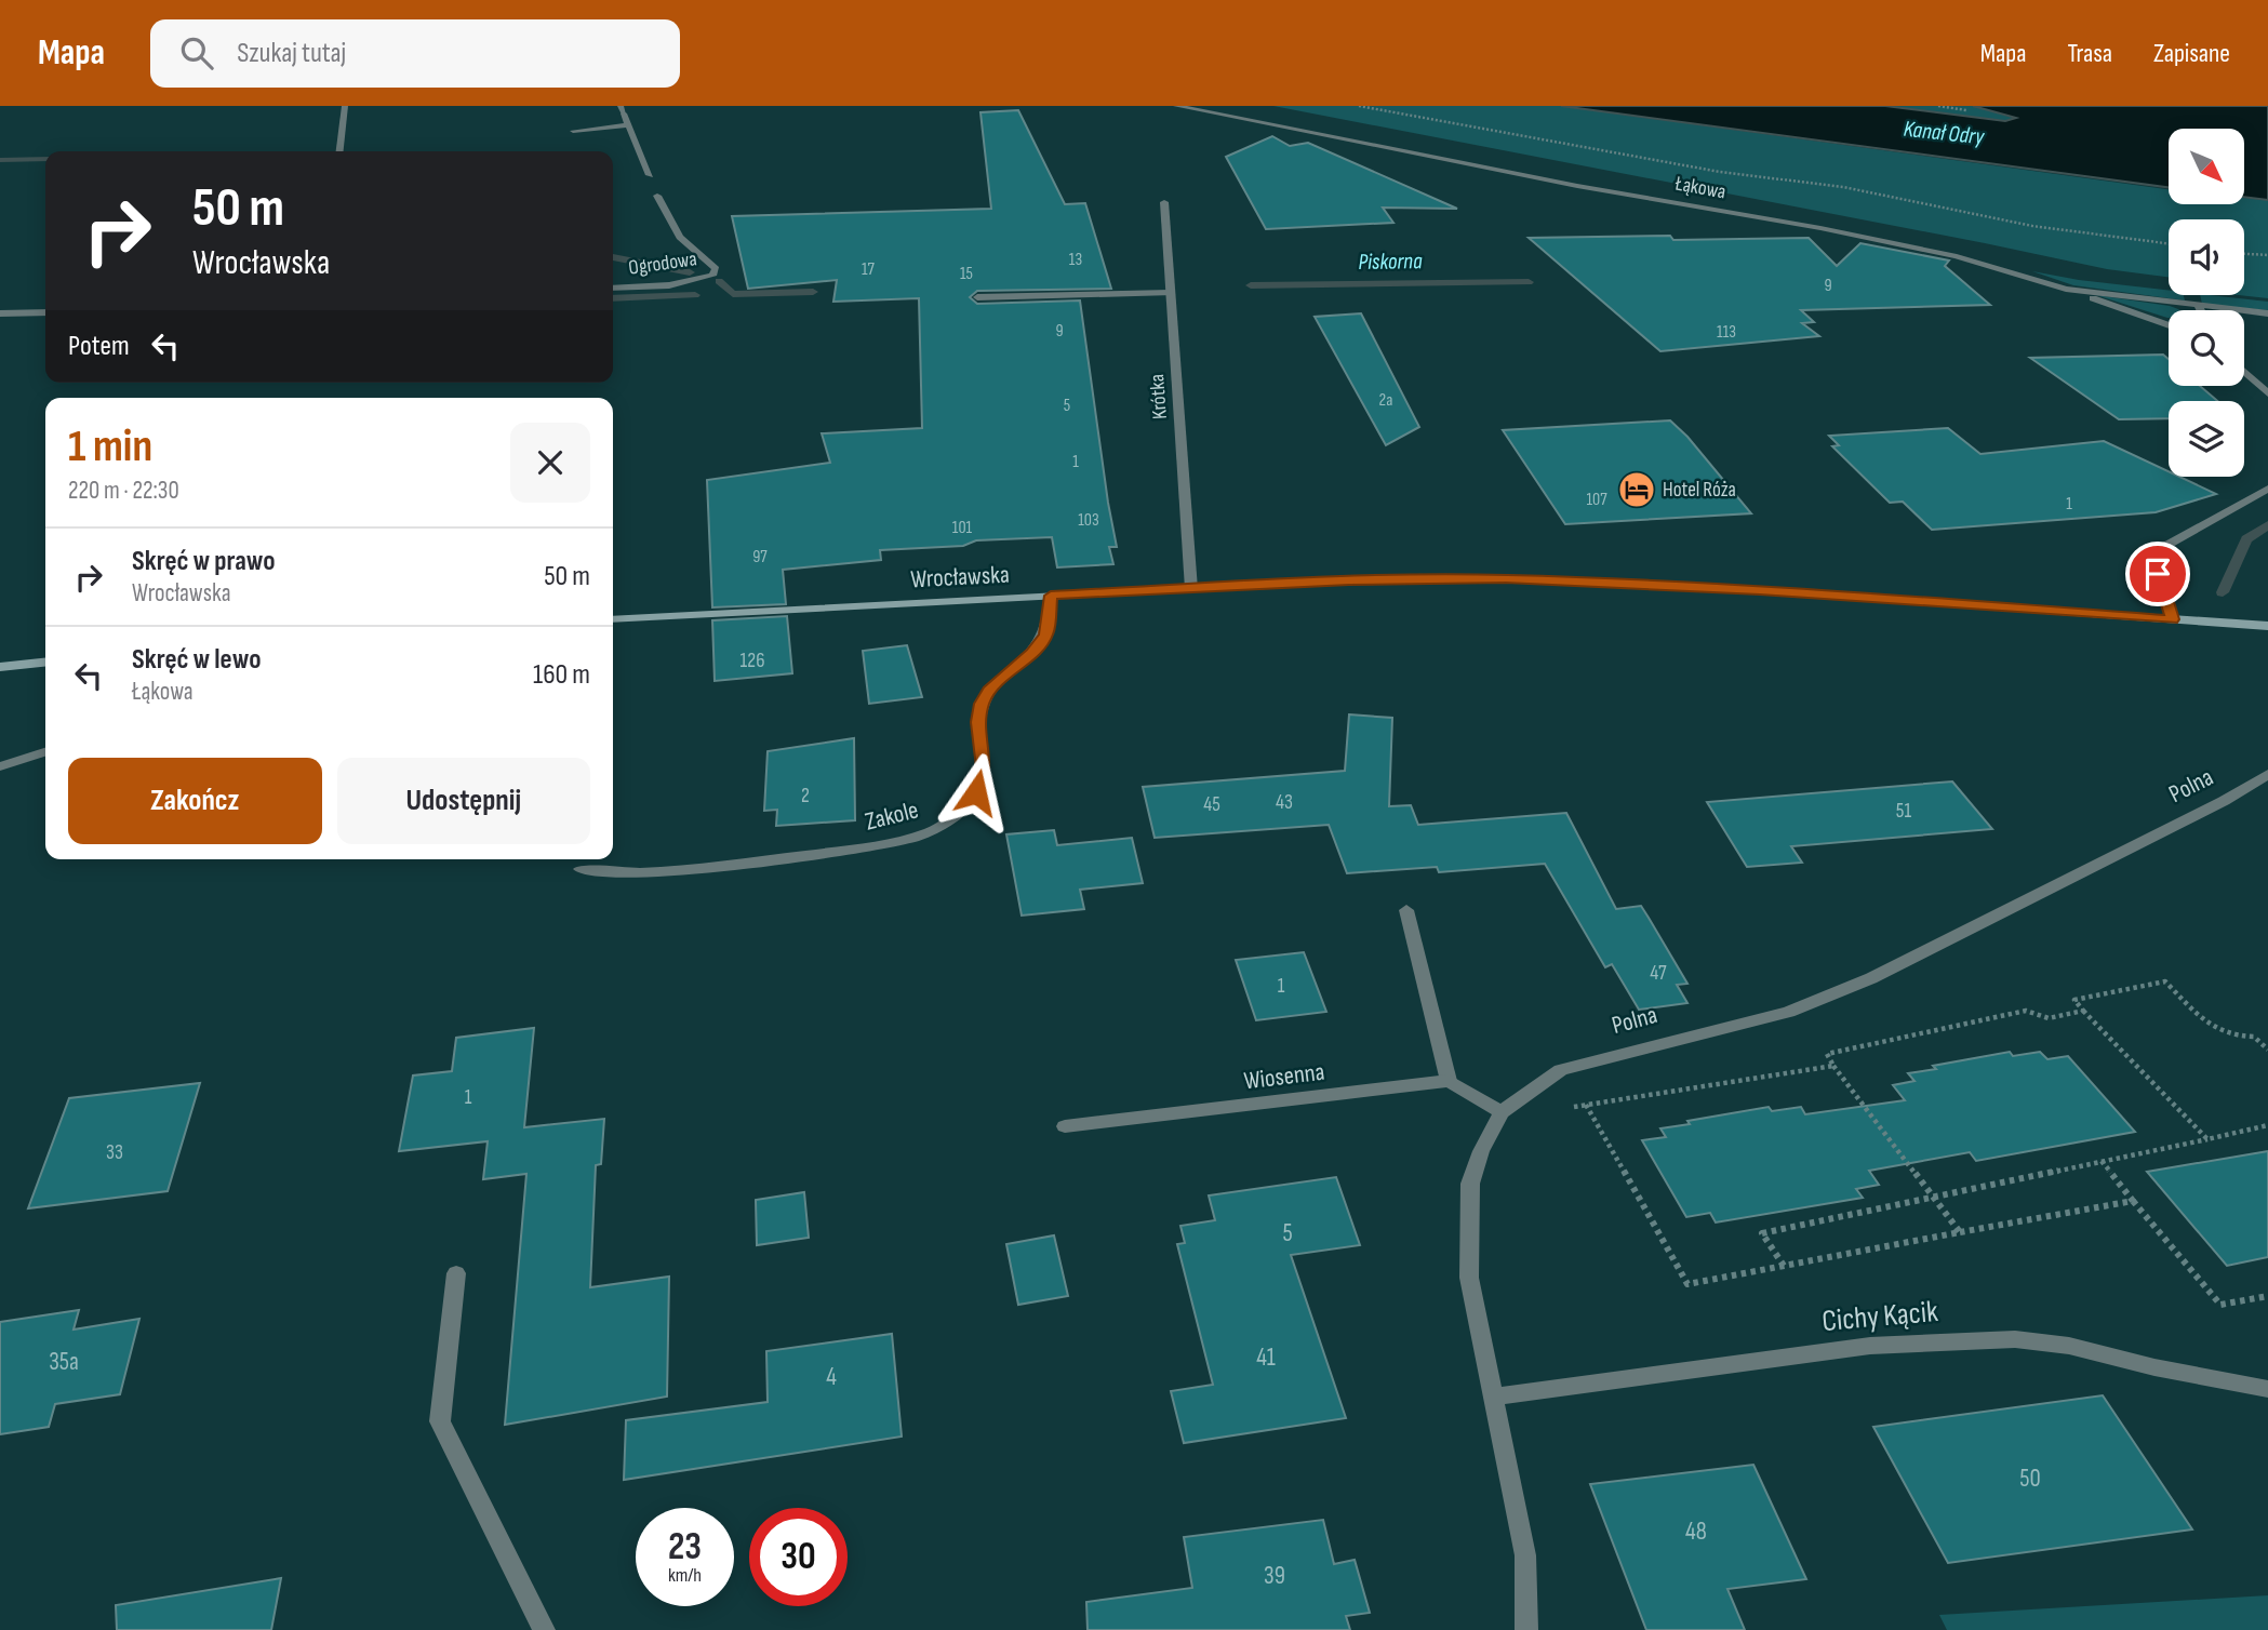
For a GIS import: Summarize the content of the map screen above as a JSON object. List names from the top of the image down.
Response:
{
  "streets": {
    "main road": ["Wrocławska"],
    "street": [
      "Łąkowa",
      "Ogrodowa",
      "Krótka",
      "Polna",
      "Zakole",
      "Wiosenna",
      "Cichy Kącik"
    ]
  },
  "crossings": [
    ["Krótka", "Wrocławska"],
    ["Wrocławska", "Zakole"],
    ["Polna", "Cichy Kącik"]
  ],
  "water": ["Kanał Odry", "Piskorna"],
  "places": {
    "hotel": ["Hotel Róża"]
  },
  "house_numbers": [
    "13",
    "17",
    "15",
    "9",
    "9",
    "113",
    "2a",
    "5",
    "1",
    "107",
    "1",
    "103",
    "101",
    "97",
    "126",
    "2",
    "43",
    "45",
    "51",
    "47",
    "1",
    "1",
    "33",
    "5",
    "41",
    "35a",
    "4",
    "50",
    "48",
    "39"
  ],
  "north": "bottom right",
  "page": {
    "header": "Mapa",
    "search": "Szukaj tutaj",
    "nav": ["Mapa", "Trasa", "Zapisane"],
    "turn": ["50 m", "Wrocławska"],
    "then": "Potem",
    "heading": ["1 min", "220 m · 22:30"],
    "list": [
      {
        "name": "Skręć w prawo",
        "note": "Wrocławska",
        "value": "50 m"
      },
      {
        "name": "Skręć w lewo",
        "note": "Łąkowa",
        "value": "160 m"
      }
    ],
    "buttons": ["Zakończ", "Udostępnij"],
    "speed": "23 km/h",
    "limit": "30"
  }
}
